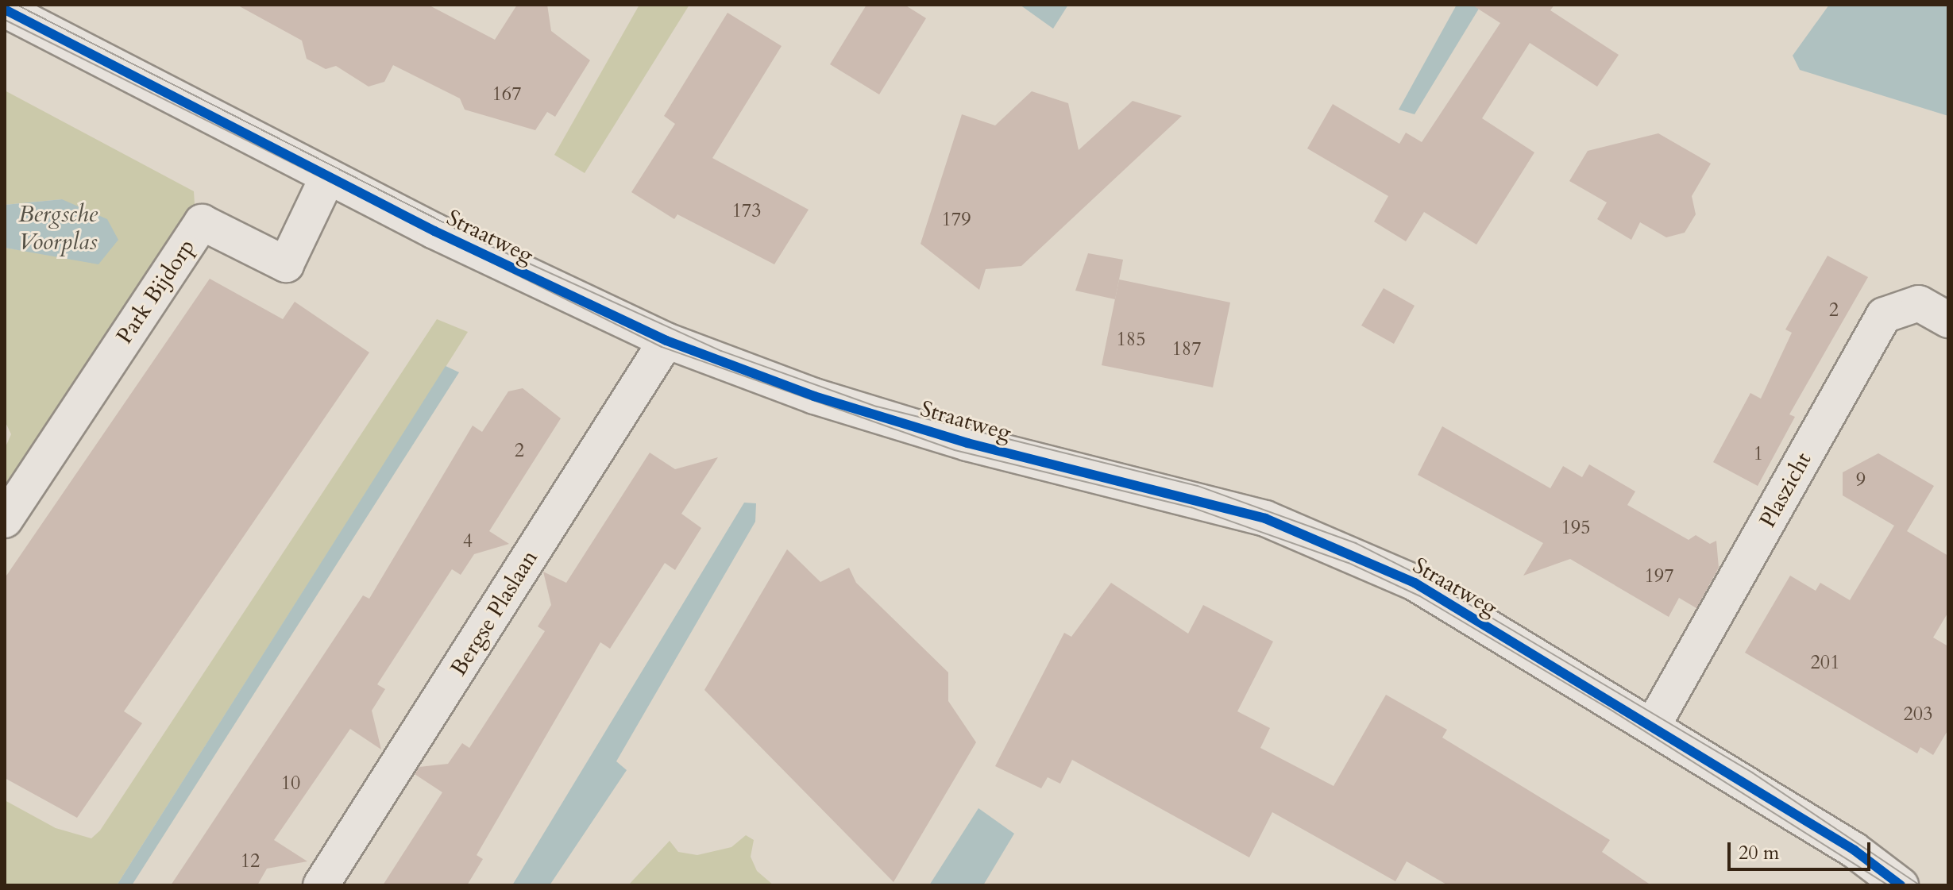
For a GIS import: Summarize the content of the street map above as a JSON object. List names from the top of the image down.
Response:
{
  "streets": {
    "street": [
      "Straatweg",
      "Park Bijdorp",
      "Plaszicht",
      "Bergse Plaslaan"
    ]
  },
  "crossings": [
    ["Straatweg", "Park Bijdorp"],
    ["Straatweg", "Plaszicht"],
    ["Straatweg", "Bergse Plaslaan"]
  ],
  "water": ["Bergsche Voorplas"],
  "house_numbers": [
    "167",
    "173",
    "179",
    "2",
    "185",
    "187",
    "2",
    "1",
    "9",
    "195",
    "4",
    "197",
    "201",
    "203",
    "10",
    "12"
  ],
  "scale_bar": "20 m"
}
